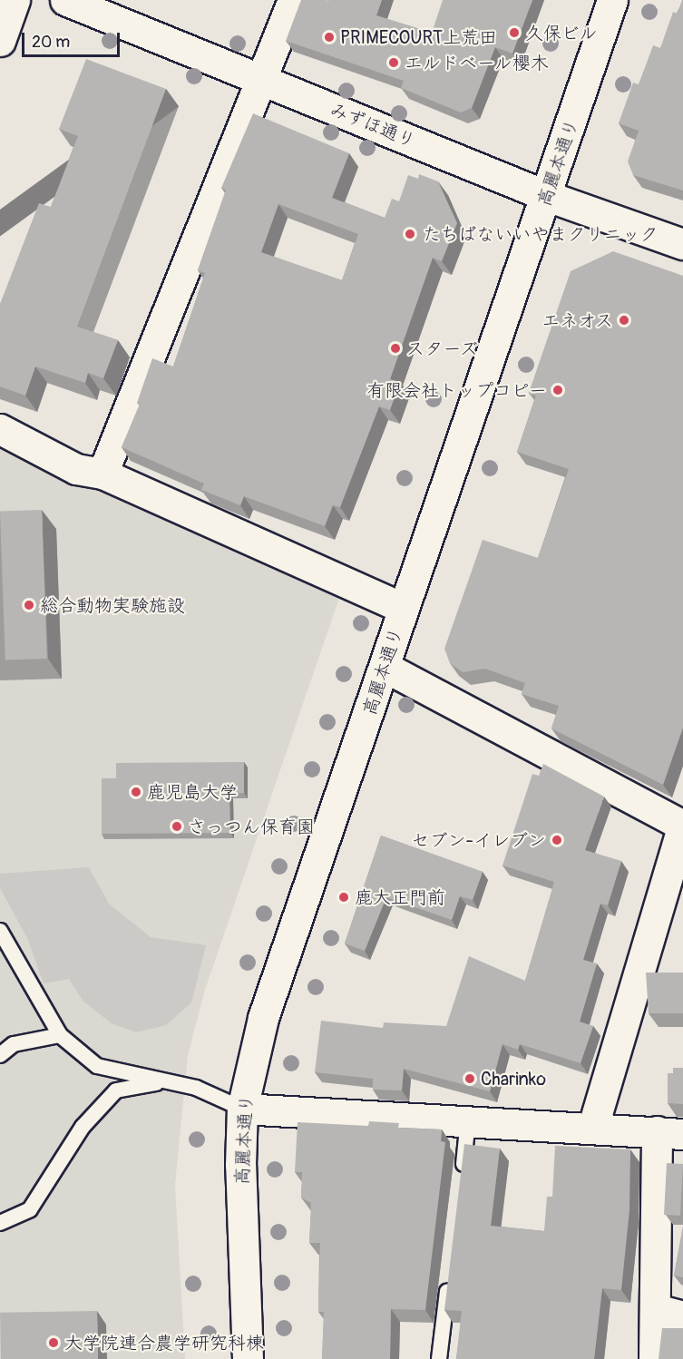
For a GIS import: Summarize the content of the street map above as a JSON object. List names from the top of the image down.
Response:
{
  "streets": {
    "street": ["みずほ通り", "高麗本通り"]
  },
  "crossings": [
    ["みずほ通り", "高麗本通り"]
  ],
  "places": [
    "久保ビル",
    "PRIMECOURT上荒田",
    "エルドベール櫻木",
    "たちばないいやまクリニック",
    "エネオス",
    "スターズ",
    "有限会社トップコピー",
    "総合動物実験施設",
    "鹿児島大学",
    "さっつん保育園",
    "セブン-イレブン",
    "鹿大正門前",
    "Charinko",
    "大学院連合農学研究科棟"
  ],
  "scale_bar": "20 m"
}
